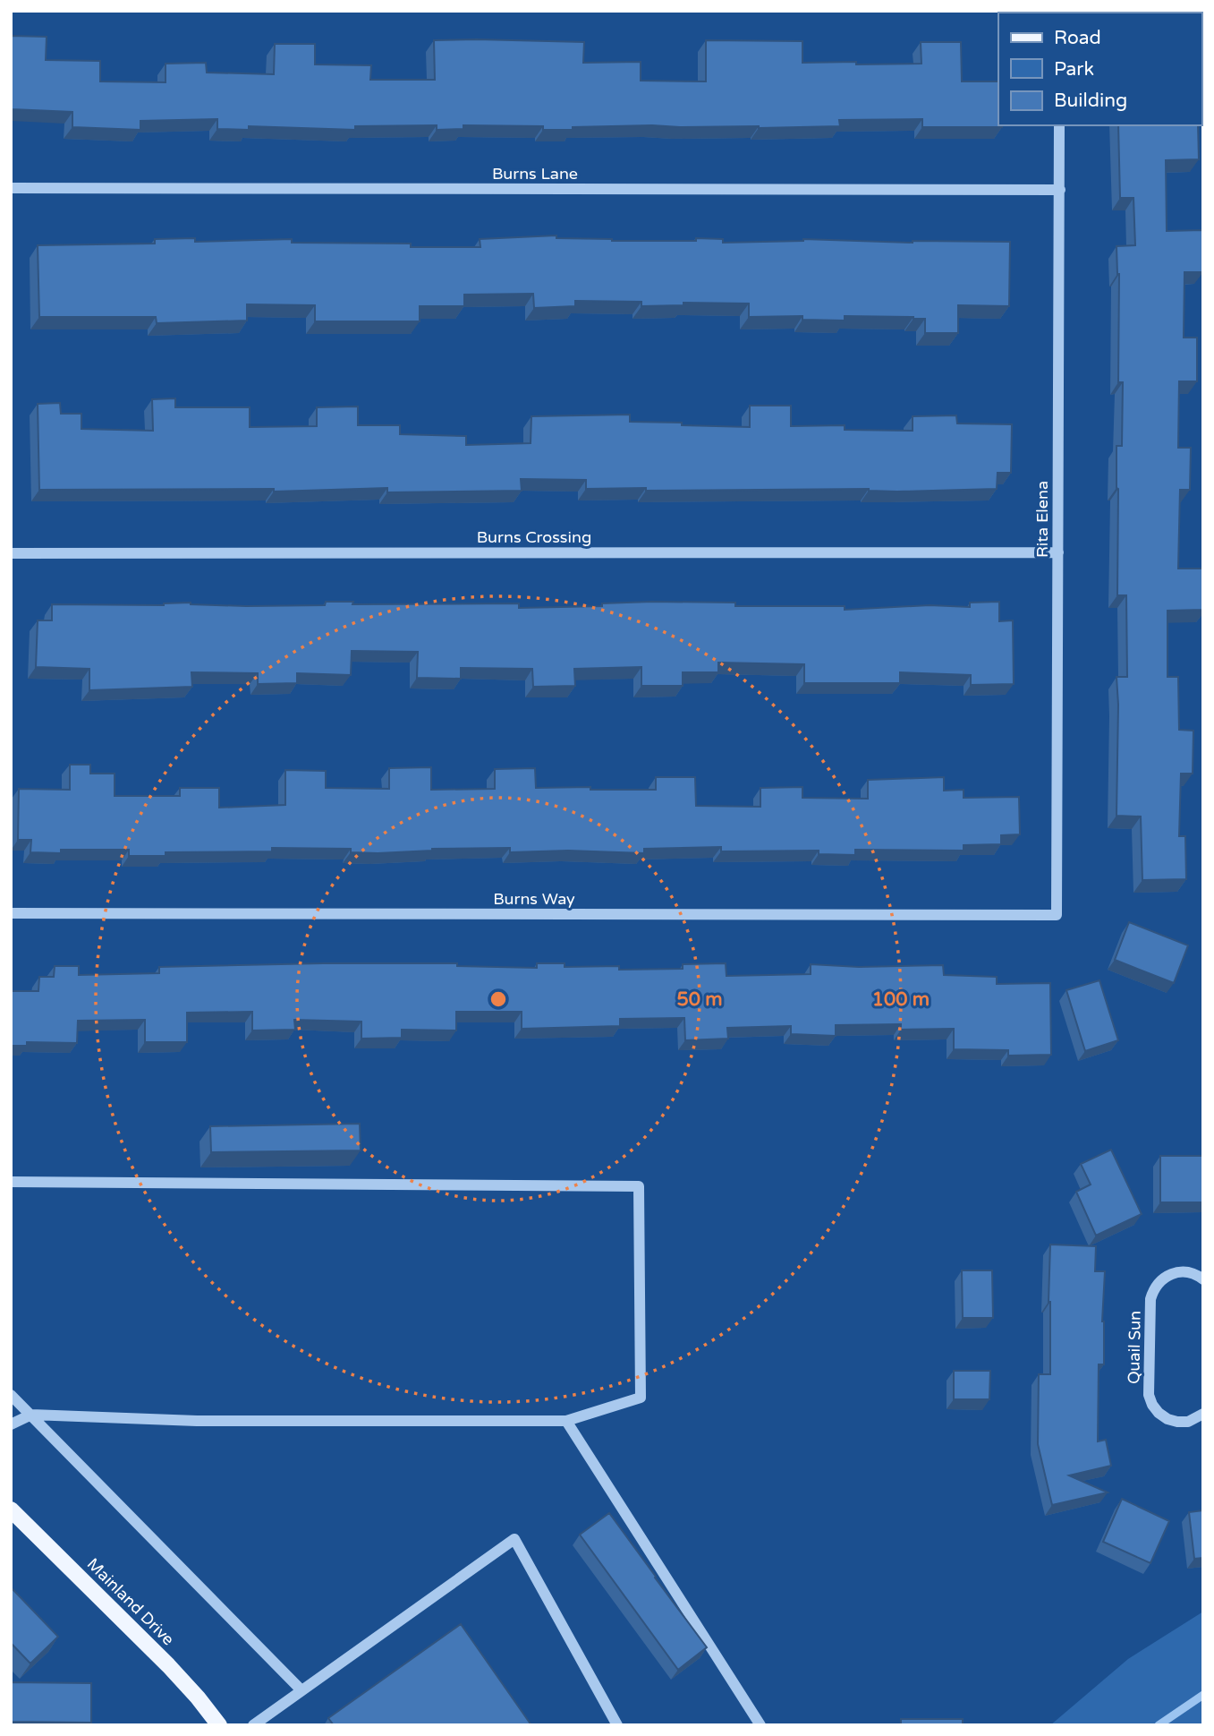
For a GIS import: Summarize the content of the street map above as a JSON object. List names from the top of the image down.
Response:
{
  "streets": {
    "main road": ["Mainland Drive"],
    "street": [
      "Burns Lane",
      "Rita Elena",
      "Burns Crossing",
      "Burns Way",
      "Quail Sun"
    ]
  },
  "crossings": [
    ["Burns Lane", "Rita Elena"],
    ["Rita Elena", "Burns Crossing"],
    ["Rita Elena", "Burns Way"]
  ],
  "legend": ["Road", "Park", "Building"],
  "rings": ["50 m", "100 m"]
}
